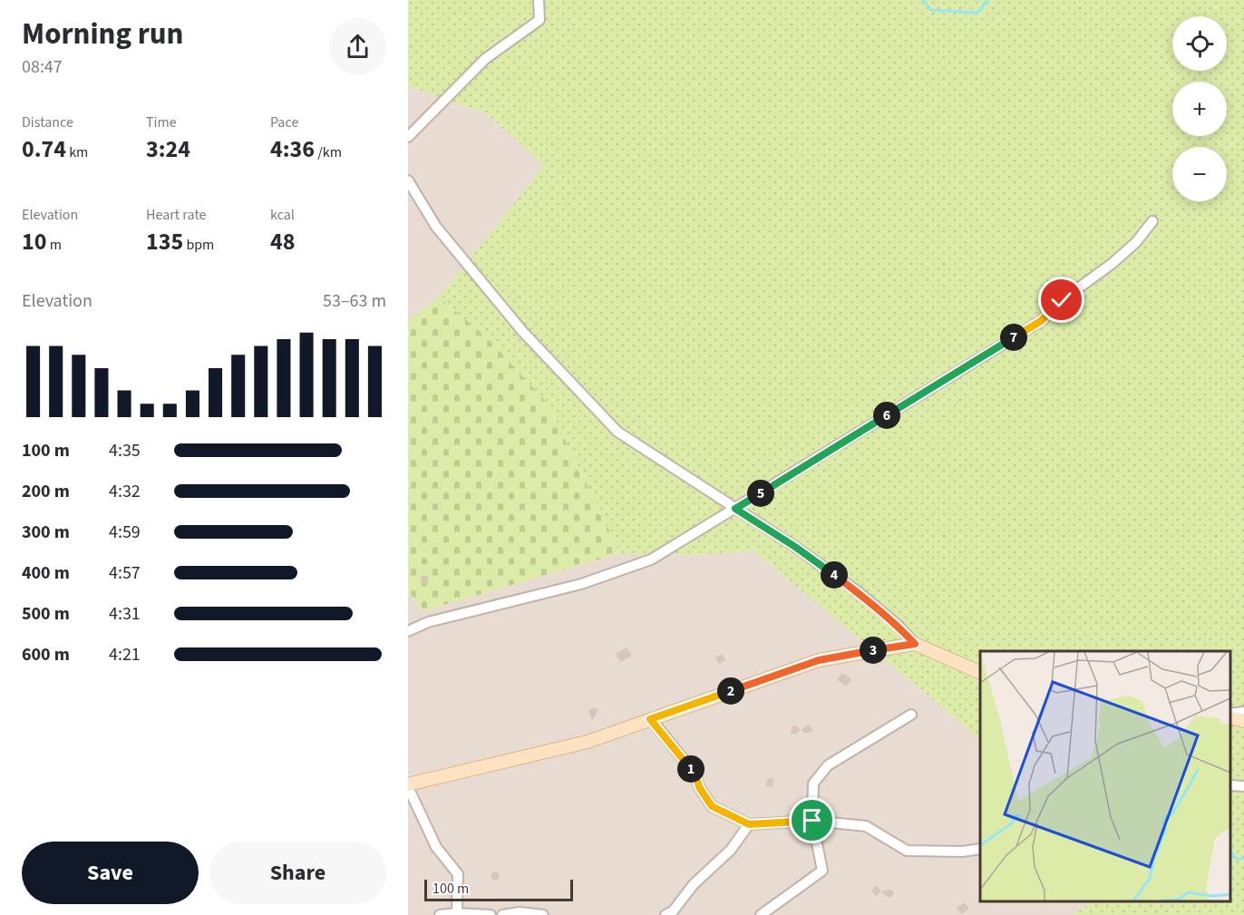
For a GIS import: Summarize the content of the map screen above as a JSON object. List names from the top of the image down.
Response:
{
  "scale_bar": "100 m",
  "page": {
    "heading": ["Morning run", "08:47"],
    "map_buttons": ["+", "−"],
    "stats": [
      ["Distance", "0.74 km"],
      ["Time", "3:24"],
      ["Pace", "4:36 /km"],
      ["Elevation", "10 m"],
      ["Heart rate", "135 bpm"],
      ["kcal", "48"]
    ],
    "chart": ["Elevation", "53–63 m"],
    "pins": [
      "7",
      "6",
      "5",
      "4",
      "3",
      "2",
      "1"
    ],
    "list": [
      {
        "name": "100 m",
        "note": "4:35"
      },
      {
        "name": "200 m",
        "note": "4:32"
      },
      {
        "name": "300 m",
        "note": "4:59"
      },
      {
        "name": "400 m",
        "note": "4:57"
      },
      {
        "name": "500 m",
        "note": "4:31"
      },
      {
        "name": "600 m",
        "note": "4:21"
      }
    ],
    "buttons": ["Save", "Share"],
    "scale": "100 m"
  }
}
